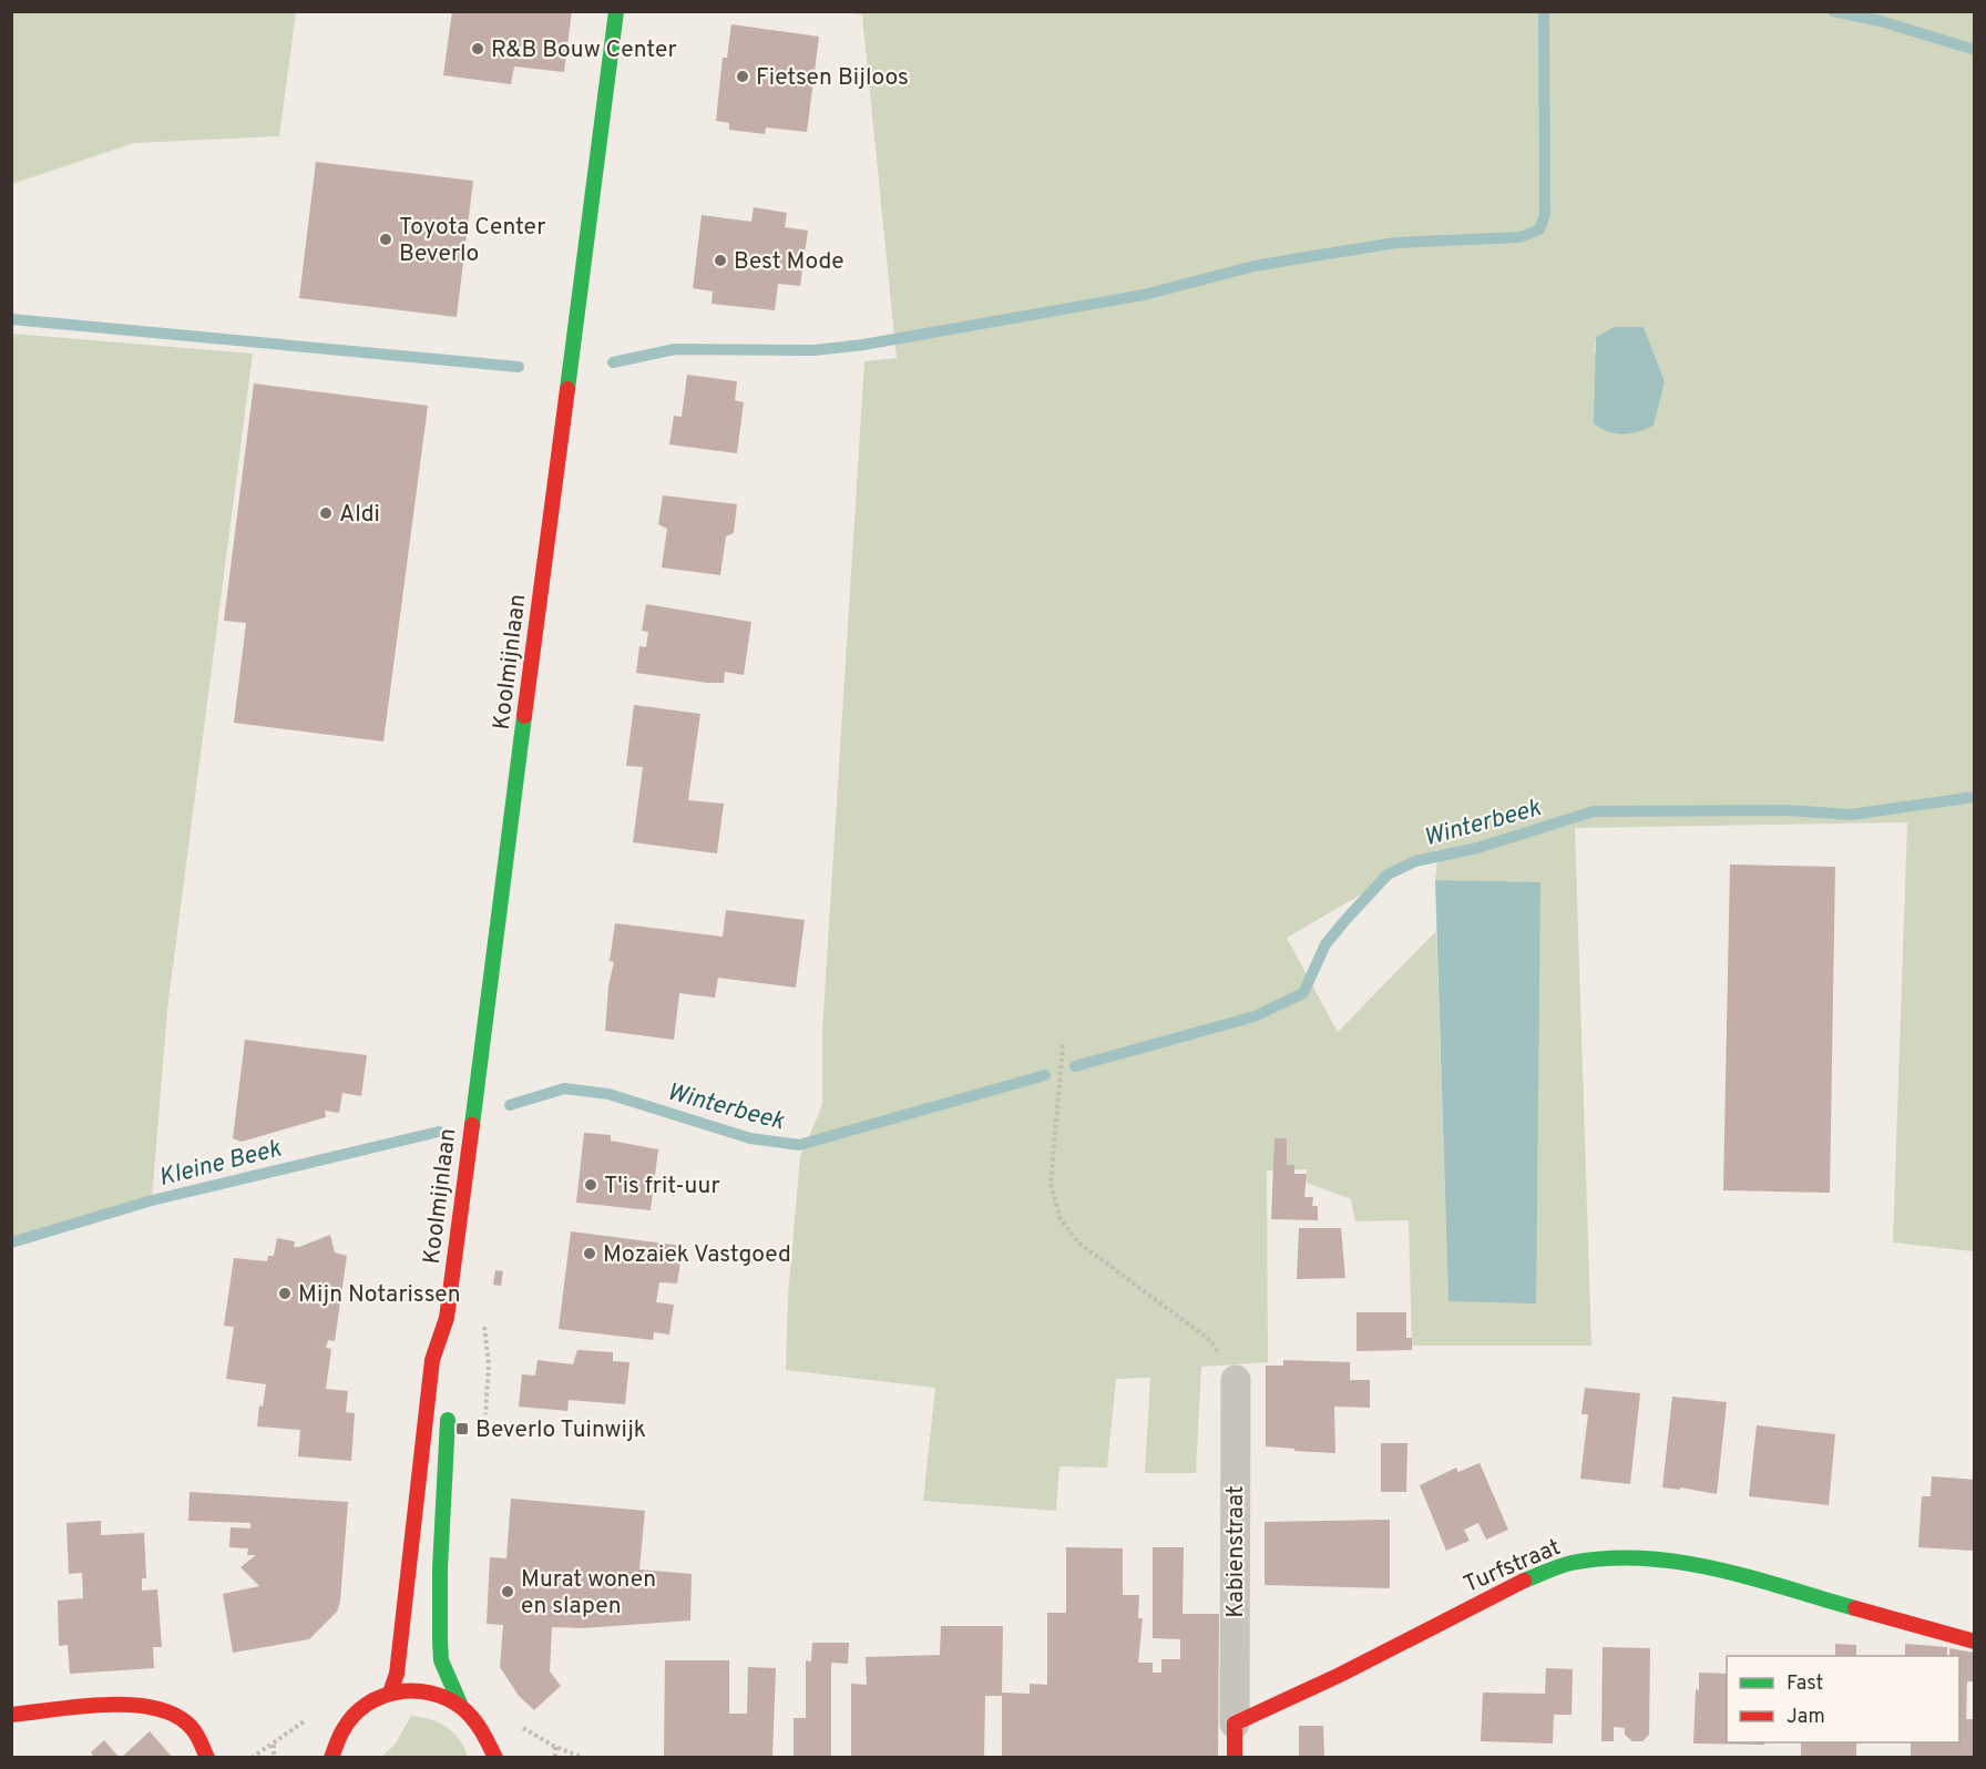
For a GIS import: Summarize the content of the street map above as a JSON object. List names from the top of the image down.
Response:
{
  "streets": {
    "main road": ["Koolmijnlaan", "Turfstraat"],
    "street": ["Kabienstraat"]
  },
  "crossings": [
    ["Kabienstraat", "Turfstraat"]
  ],
  "water": ["Winterbeek", "Kleine Beek"],
  "places": {
    "other": [
      "R&B Bouw Center",
      "Fietsen Bijloos",
      "Toyota Center Beverlo",
      "Best Mode",
      "Aldi",
      "T'is frit-uur",
      "Mozaiek Vastgoed",
      "Mijn Notarissen",
      "Murat wonen en slapen"
    ],
    "transit": ["Beverlo Tuinwijk"]
  },
  "legend": ["Fast", "Jam"]
}
